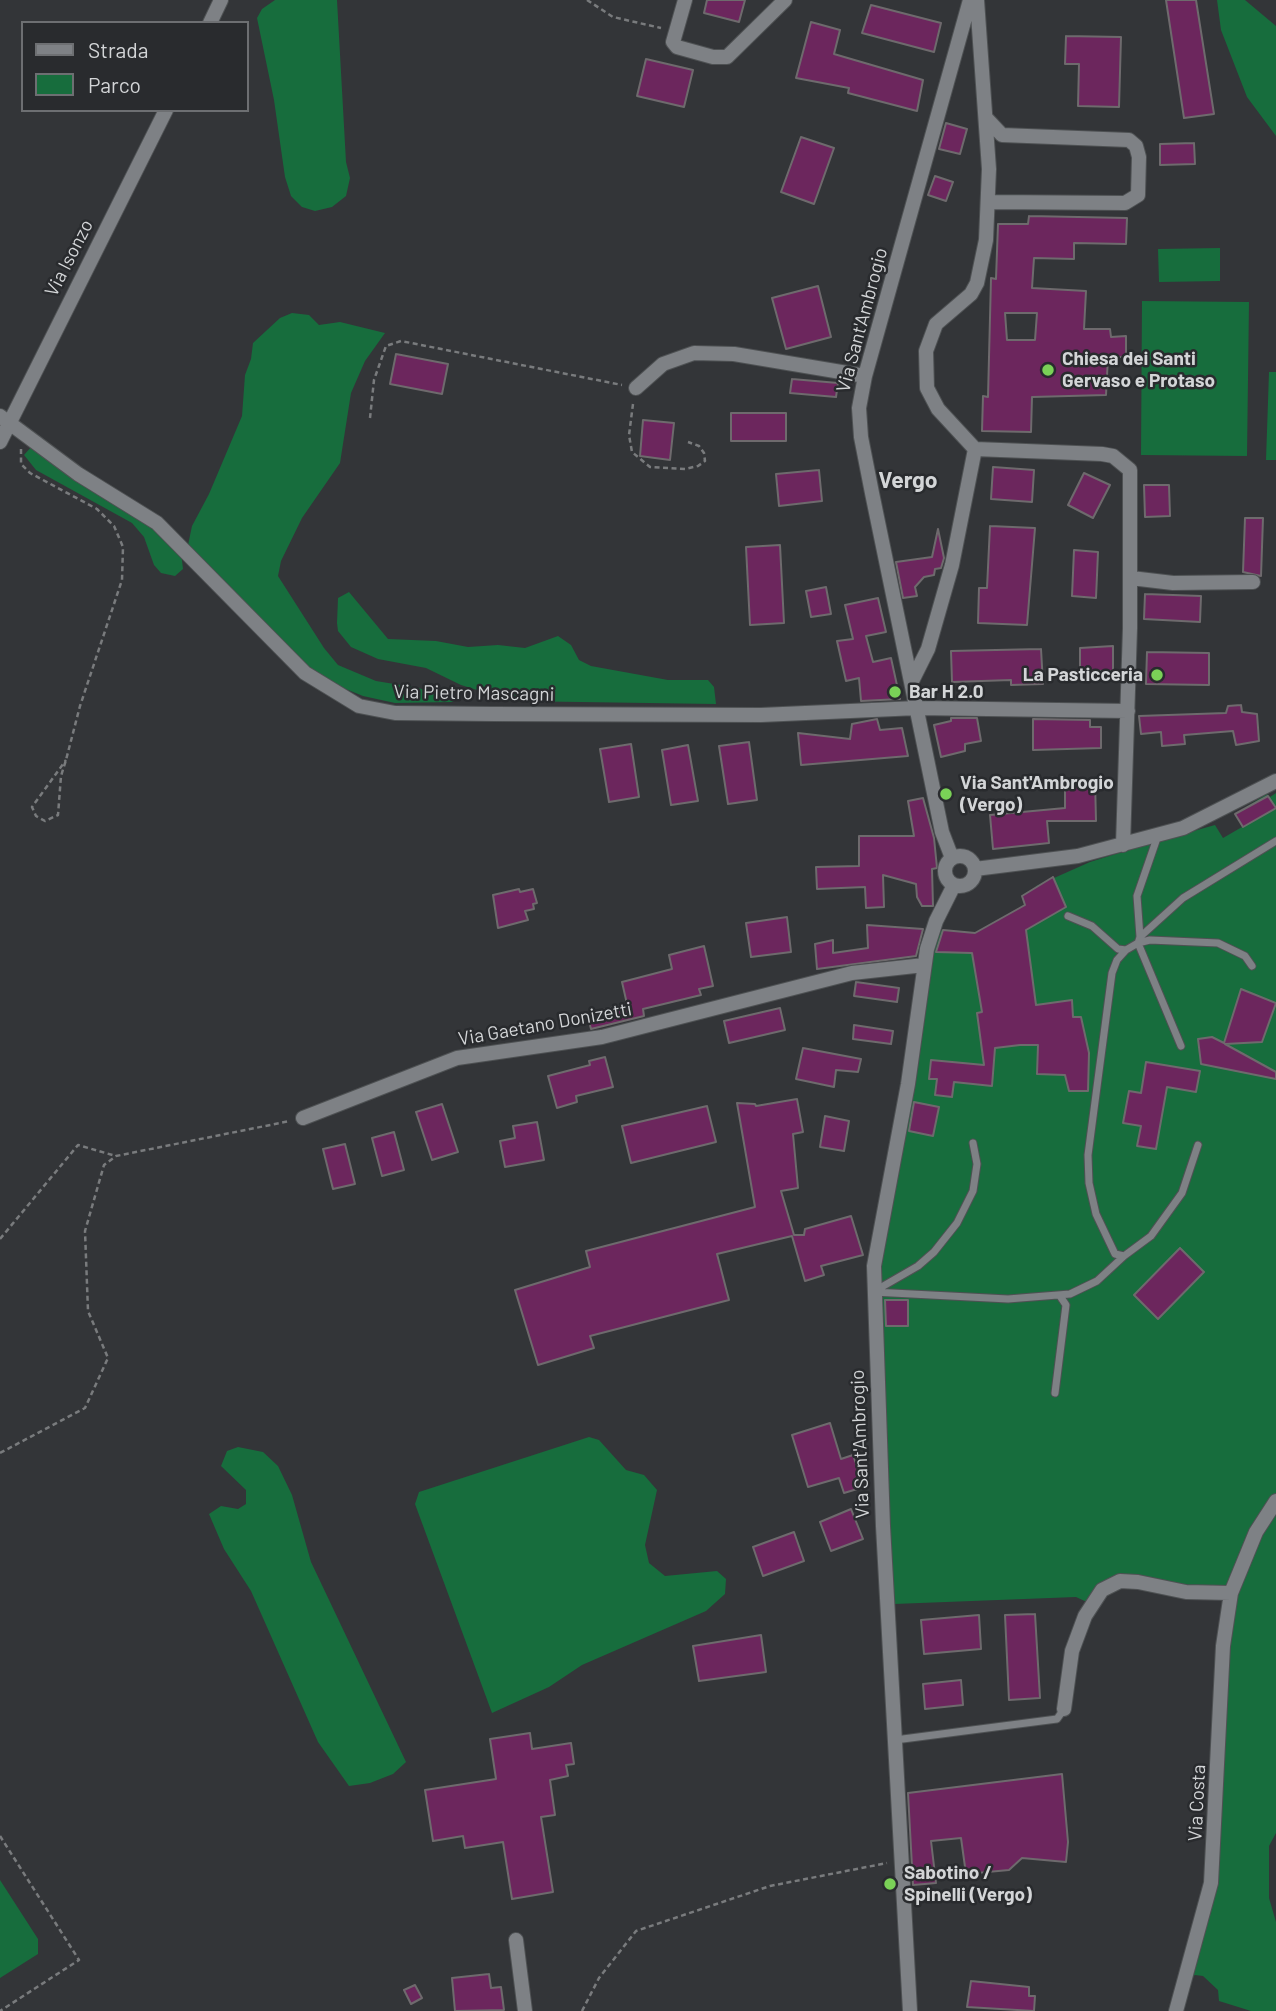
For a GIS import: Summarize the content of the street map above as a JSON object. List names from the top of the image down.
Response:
{
  "streets": {
    "street": [
      "Via Isonzo",
      "Via Sant'Ambrogio",
      "Via Pietro Mascagni",
      "Via Gaetano Donizetti",
      "Via Costa"
    ]
  },
  "crossings": [
    ["Via Isonzo", "Via Pietro Mascagni"],
    ["Via Sant'Ambrogio", "Via Pietro Mascagni"],
    ["Via Sant'Ambrogio", "Via Gaetano Donizetti"]
  ],
  "districts": ["Vergo"],
  "places": [
    "Chiesa dei Santi Gervaso e Protaso",
    "La Pasticceria",
    "Bar H 2.0",
    "Via Sant'Ambrogio (Vergo)",
    "Sabotino / Spinelli (Vergo)"
  ],
  "legend": ["Strada", "Parco"]
}
